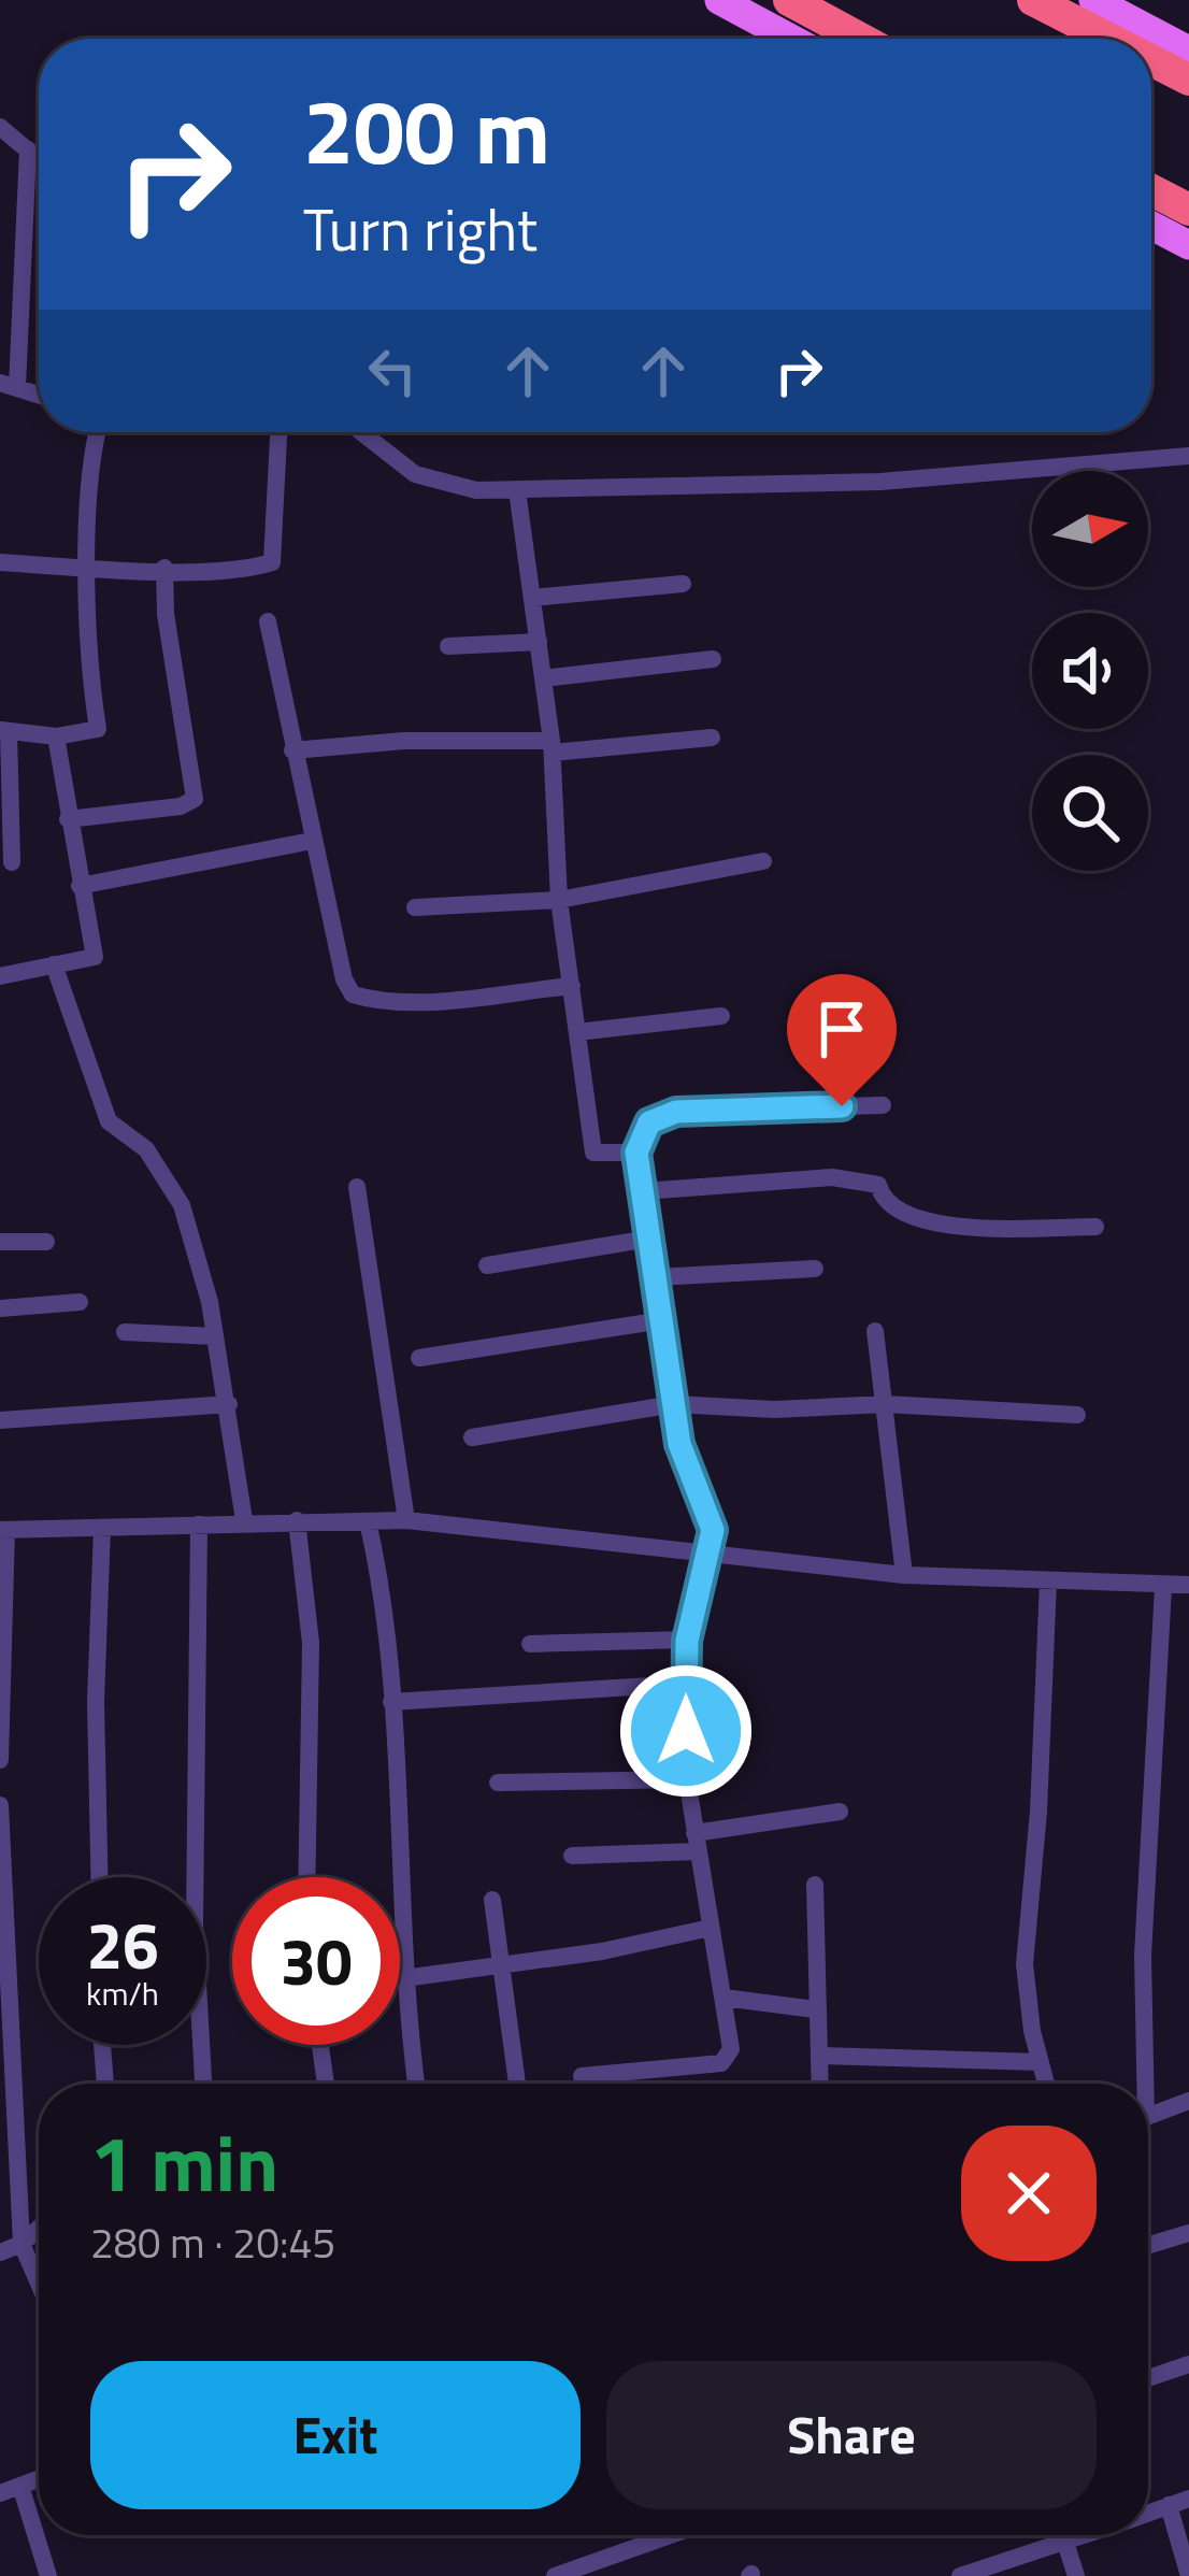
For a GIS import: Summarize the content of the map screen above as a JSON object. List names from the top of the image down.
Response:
{
  "north": "right",
  "page": {
    "turn": ["200 m", "Turn right"],
    "speed": "26 km/h",
    "limit": "30",
    "heading": ["1 min", "280 m · 20:45"],
    "buttons": ["Exit", "Share"]
  }
}
